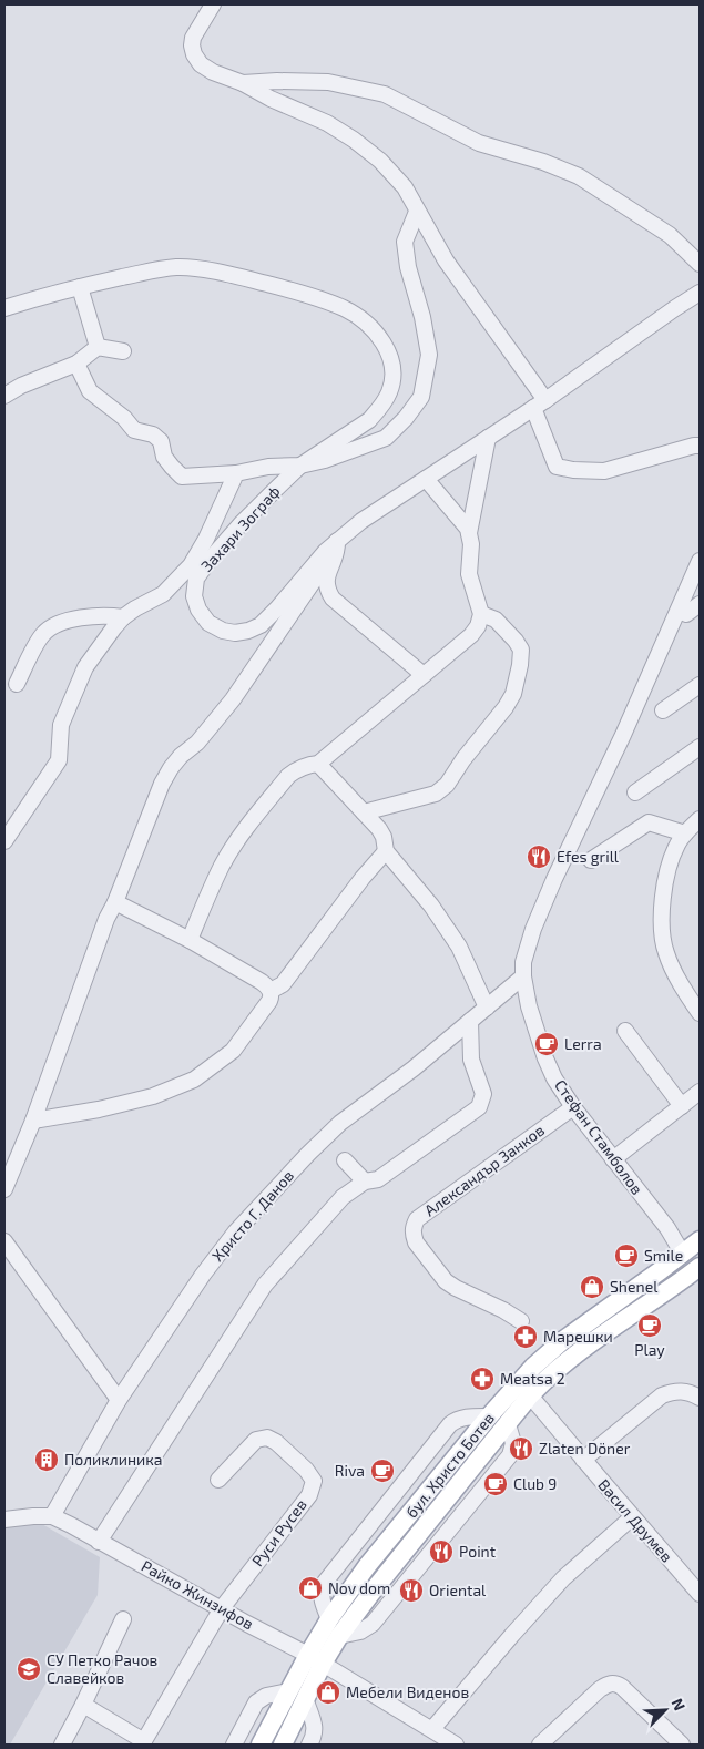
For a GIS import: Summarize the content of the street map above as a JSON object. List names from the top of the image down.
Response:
{
  "streets": {
    "main road": ["бул. Христо Ботев"],
    "street": [
      "Захари Зограф",
      "Стефан Стамболов",
      "Александър Занков",
      "Христо Г. Данов",
      "Васил Друмев",
      "Руси Русев",
      "Райко Жинзифов"
    ]
  },
  "crossings": [
    ["Стефан Стамболов", "Александър Занков"],
    ["Стефан Стамболов", "Христо Г. Данов"],
    ["Стефан Стамболов", "бул. Христо Ботев"],
    ["Христо Г. Данов", "Райко Жинзифов"],
    ["бул. Христо Ботев", "Васил Друмев"],
    ["бул. Христо Ботев", "Райко Жинзифов"],
    ["Руси Русев", "Райко Жинзифов"]
  ],
  "places": {
    "restaurant": [
      "Efes grill",
      "Zlaten Döner",
      "Point",
      "Oriental"
    ],
    "cafe": [
      "Lerra",
      "Smile",
      "Play",
      "Riva",
      "Club 9"
    ],
    "shop": ["Shenel", "Nov dom", "Мебели Виденов"],
    "pharmacy": ["Марешки", "Meatsa 2"],
    "building": ["Поликлиника"],
    "school or university": ["СУ Петко Рачов Славейков"]
  },
  "north": "top right"
}
